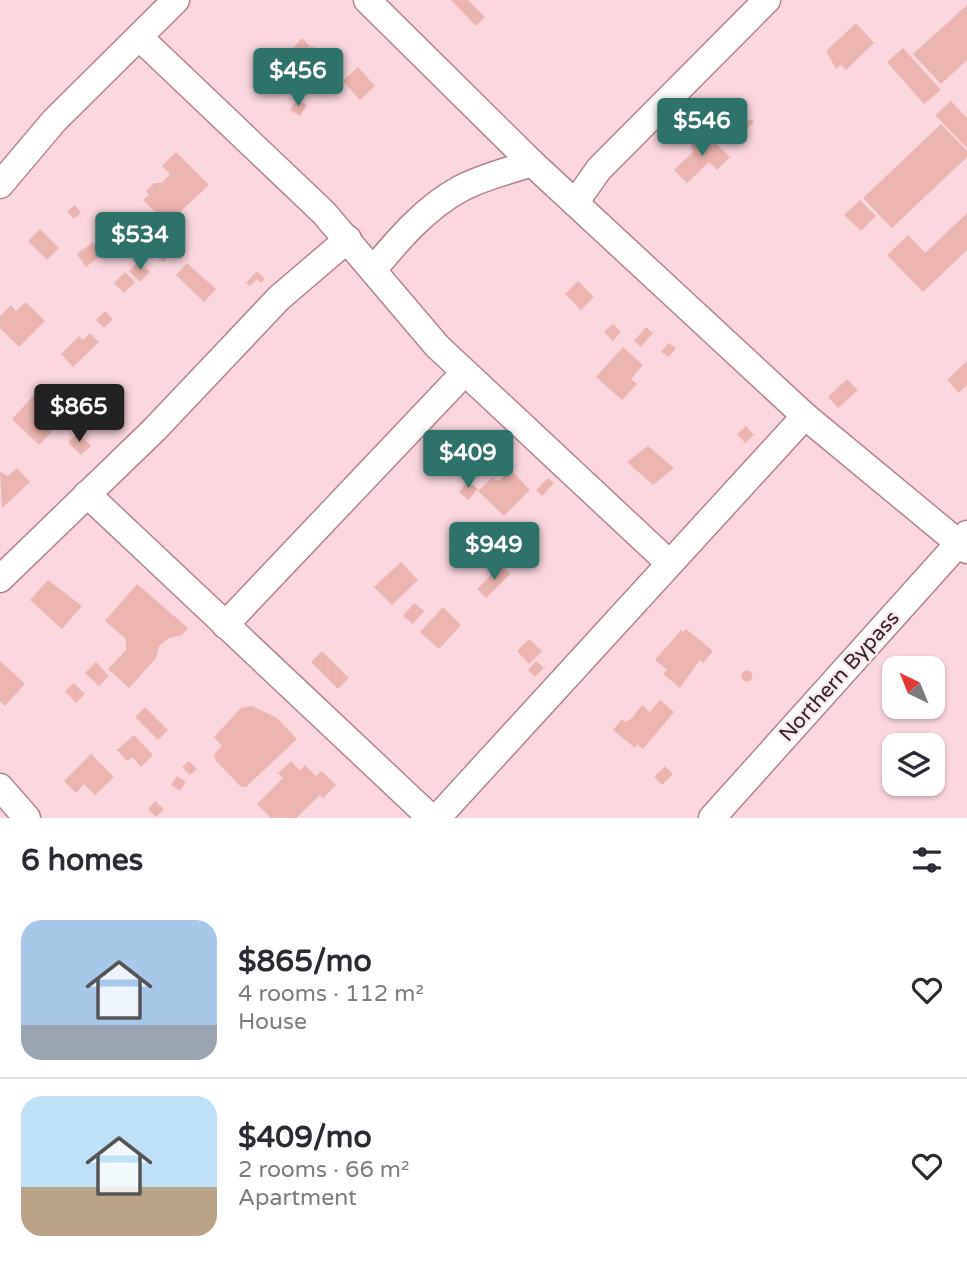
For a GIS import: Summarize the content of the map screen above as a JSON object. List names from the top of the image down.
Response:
{
  "streets": {
    "street": ["Northern Bypass"]
  },
  "north": "top left",
  "page": {
    "price": [
      "$456",
      "$546",
      "$534",
      "$865",
      "$409",
      "$949"
    ],
    "heading": "6 homes",
    "list": [
      {
        "name": "$865/mo",
        "note": "4 rooms · 112 m² · House"
      },
      {
        "name": "$409/mo",
        "note": "2 rooms · 66 m² · Apartment"
      }
    ]
  }
}
